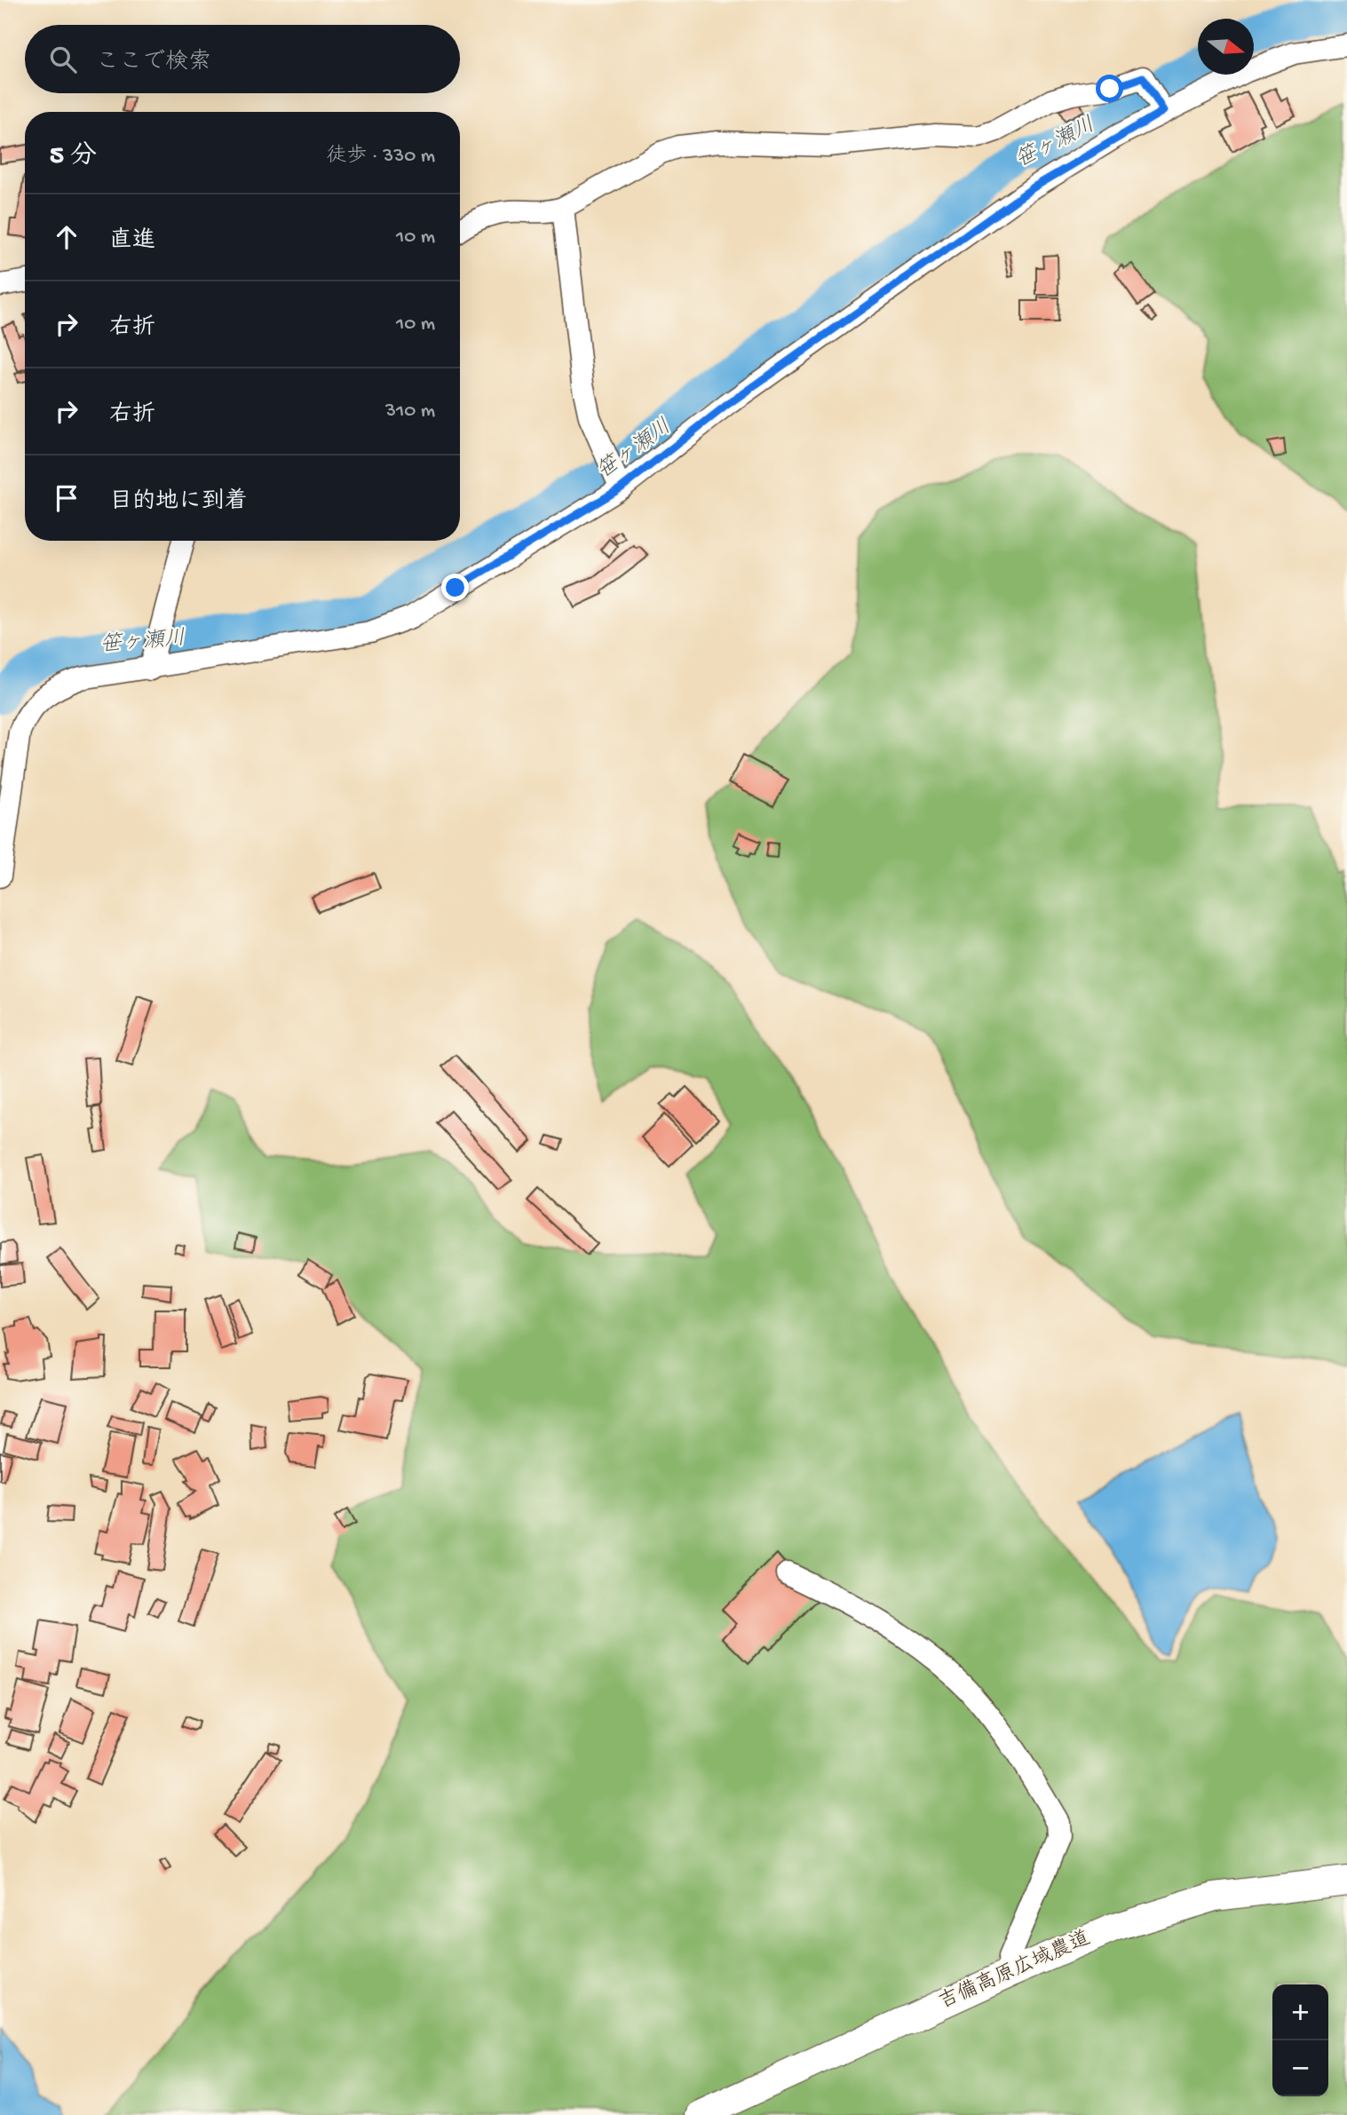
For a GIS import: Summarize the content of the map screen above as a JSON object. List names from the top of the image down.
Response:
{
  "streets": {
    "street": ["吉備高原広域農道"]
  },
  "water": ["笹ヶ瀬川"],
  "north": "right",
  "page": {
    "search": "ここで検索",
    "heading": ["5 分", "徒歩 · 330 m"],
    "list": [
      ["直進", "10 m"],
      ["右折", "10 m"],
      ["右折", "310 m"],
      "目的地に到着"
    ],
    "map_buttons": ["+", "−"]
  }
}
